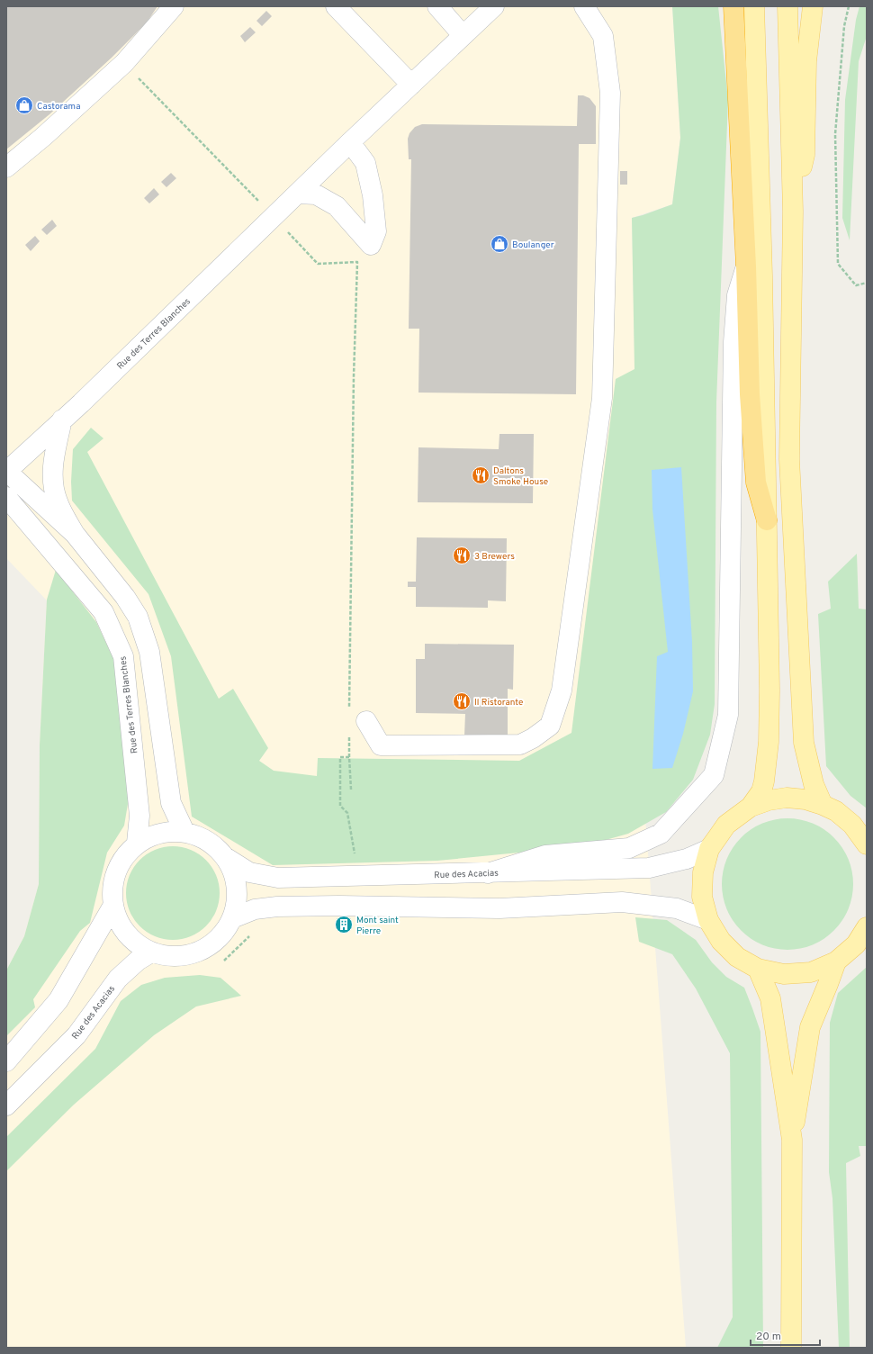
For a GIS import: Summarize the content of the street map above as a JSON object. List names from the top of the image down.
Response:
{
  "streets": {
    "street": ["Rue des Terres Blanches", "Rue des Acacias"]
  },
  "crossings": [
    ["Rue des Terres Blanches", "Rue des Acacias"]
  ],
  "places": {
    "shop": ["Castorama", "Boulanger"],
    "restaurant": ["Daltons Smoke House", "3 Brewers", "Il Ristorante"],
    "building": ["Mont saint Pierre"]
  },
  "scale_bar": "20 m"
}
